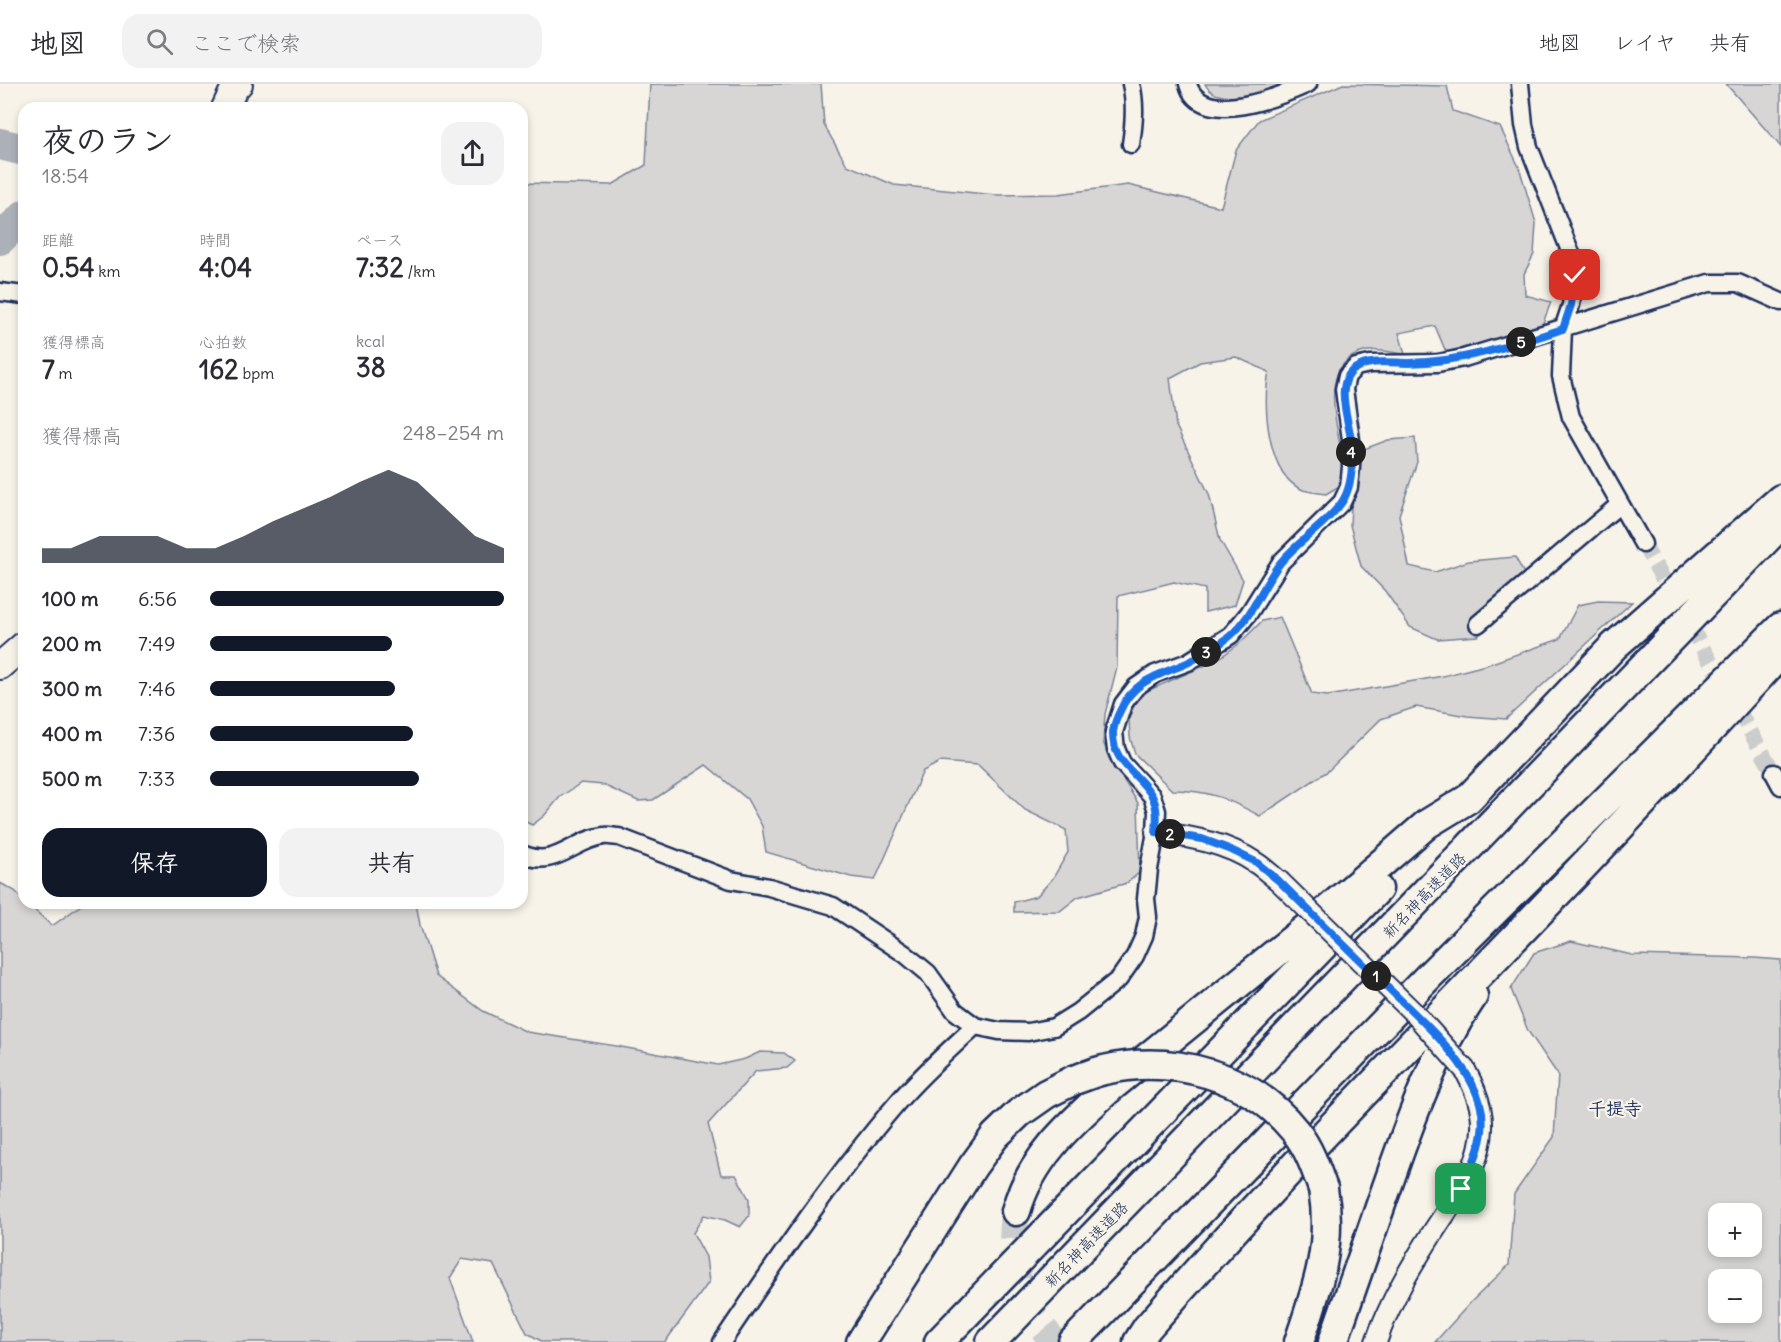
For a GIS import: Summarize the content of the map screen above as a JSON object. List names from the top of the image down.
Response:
{
  "streets": {
    "highway": ["新名神高速道路"]
  },
  "districts": ["千提寺"],
  "page": {
    "header": "地図",
    "search": "ここで検索",
    "nav": ["地図", "レイヤ", "共有"],
    "heading": ["夜のラン", "18:54"],
    "stats": [
      ["距離", "0.54 km"],
      ["時間", "4:04"],
      ["ペース", "7:32 /km"],
      ["獲得標高", "7 m"],
      ["心拍数", "162 bpm"],
      ["kcal", "38"]
    ],
    "pins": [
      "5",
      "4",
      "3",
      "2",
      "1"
    ],
    "chart": ["獲得標高", "248–254 m"],
    "list": [
      {
        "name": "100 m",
        "note": "6:56"
      },
      {
        "name": "200 m",
        "note": "7:49"
      },
      {
        "name": "300 m",
        "note": "7:46"
      },
      {
        "name": "400 m",
        "note": "7:36"
      },
      {
        "name": "500 m",
        "note": "7:33"
      }
    ],
    "buttons": ["保存", "共有"],
    "map_buttons": ["+", "−"]
  }
}
